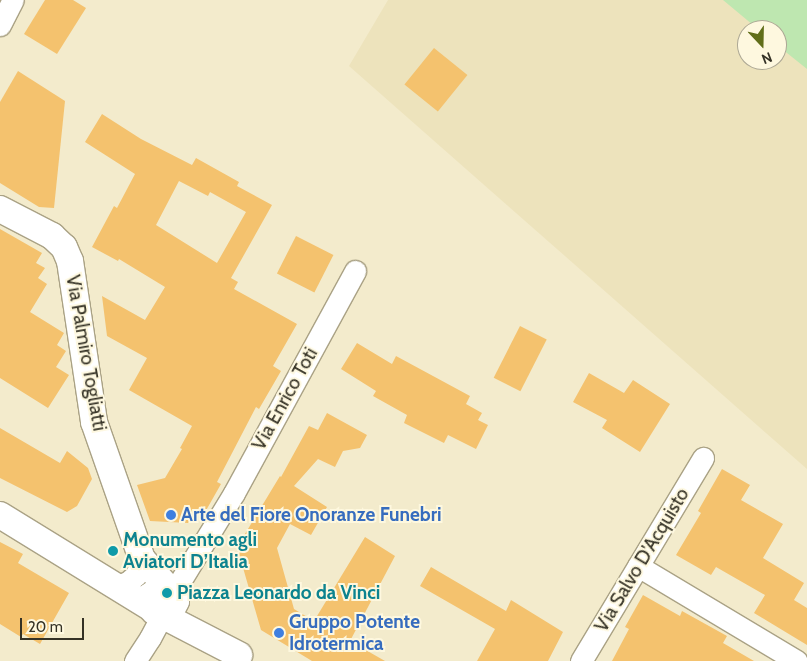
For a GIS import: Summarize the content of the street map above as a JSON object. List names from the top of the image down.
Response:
{
  "streets": {
    "street": ["Via Palmiro Togliatti", "Via Enrico Toti", "Via Salvo D'Acquisto"]
  },
  "places": [
    "Arte del Fiore Onoranze Funebri",
    "Monumento agli Aviatori D’Italia",
    "Piazza Leonardo da Vinci",
    "Gruppo Potente Idrotermica"
  ],
  "scale_bar": "20 m",
  "north": "bottom"
}
